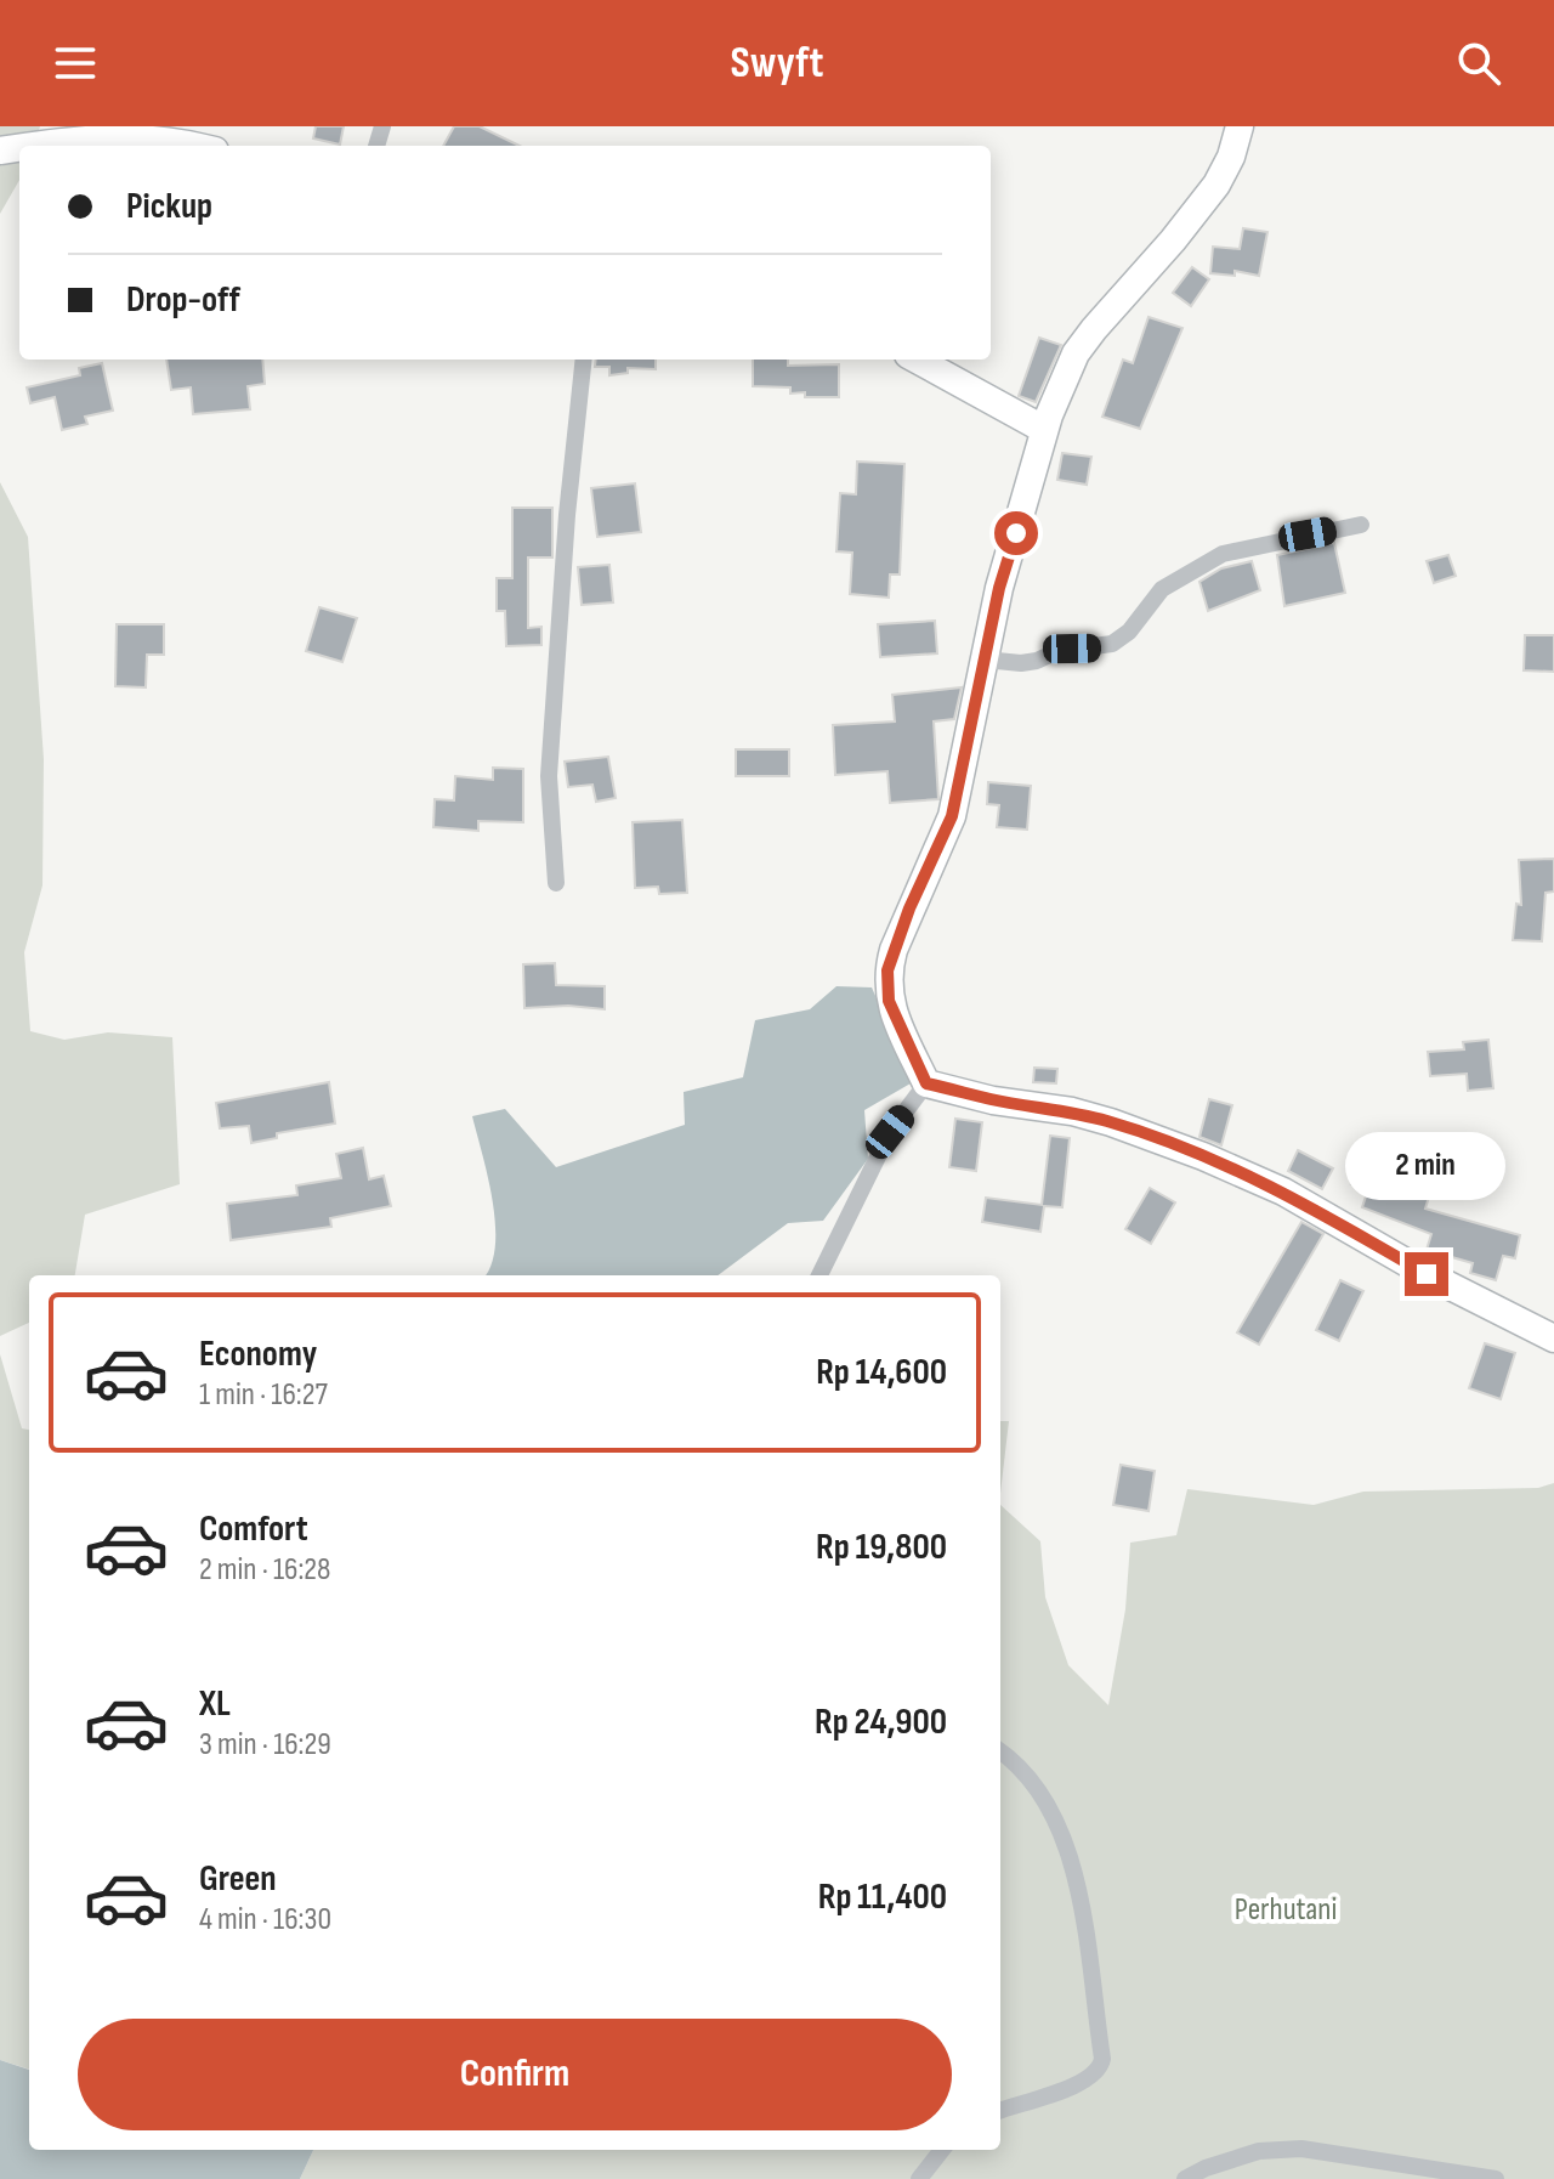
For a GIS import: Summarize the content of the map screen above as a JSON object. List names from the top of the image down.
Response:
{
  "parks": ["Perhutani"],
  "page": {
    "header": "Swyft",
    "banner": ["Pickup", "Drop-off"],
    "bubble": "2 min",
    "list": [
      {
        "name": "Economy",
        "note": "1 min · 16:27",
        "value": "Rp 14,600"
      },
      {
        "name": "Comfort",
        "note": "2 min · 16:28",
        "value": "Rp 19,800"
      },
      {
        "name": "XL",
        "note": "3 min · 16:29",
        "value": "Rp 24,900"
      },
      {
        "name": "Green",
        "note": "4 min · 16:30",
        "value": "Rp 11,400"
      }
    ],
    "buttons": "Confirm"
  }
}
